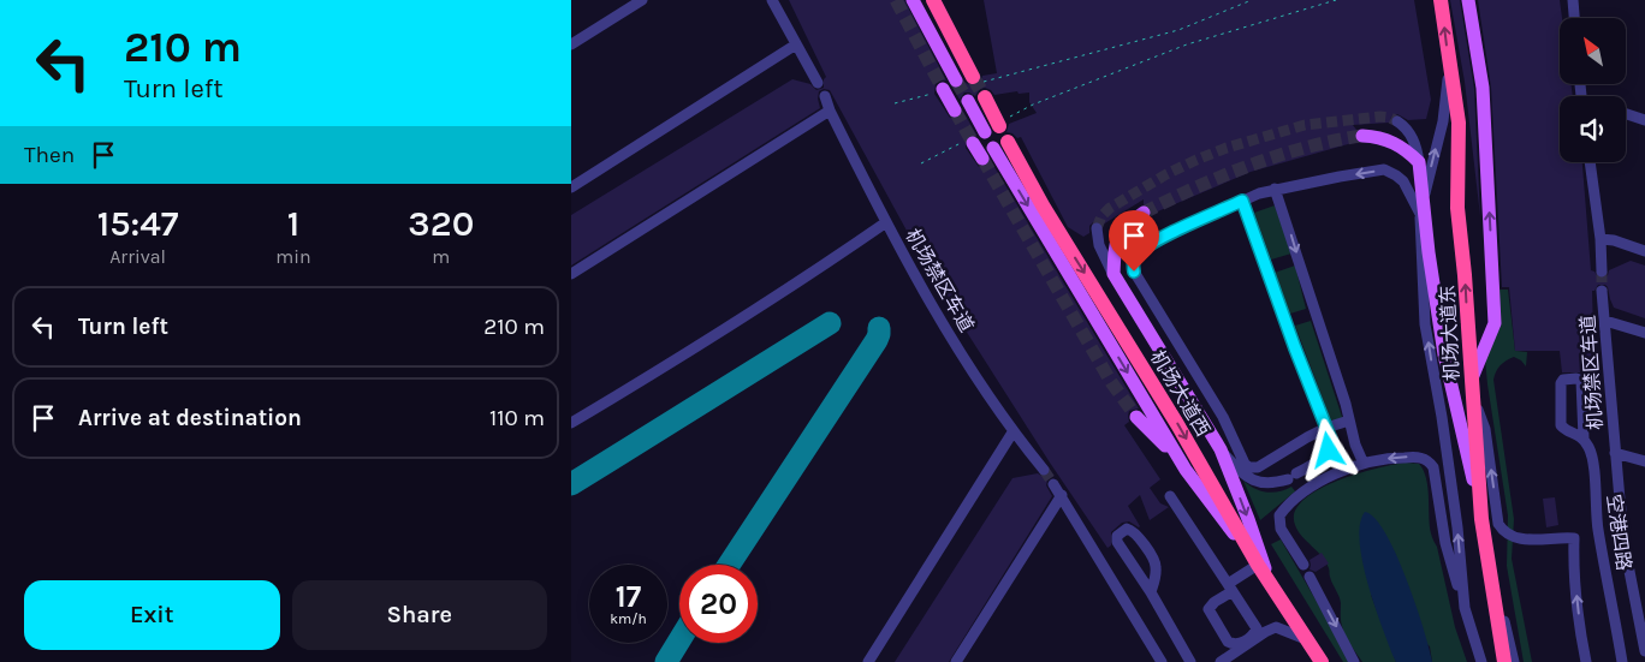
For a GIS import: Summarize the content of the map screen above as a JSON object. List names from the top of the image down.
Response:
{
  "streets": {
    "highway": ["机场大道东", "机场大道西"],
    "street": ["机场禁区车道", "空港四路"]
  },
  "one_way": ["机场大道东", "机场大道西"],
  "north": "top left",
  "page": {
    "turn": ["210 m", "Turn left"],
    "then": "Then",
    "eta": [
      "15:47",
      "Arrival",
      "1",
      "min",
      "320",
      "m"
    ],
    "list": [
      {
        "name": "Turn left",
        "value": "210 m"
      },
      {
        "name": "Arrive at destination",
        "value": "110 m"
      }
    ],
    "speed": "17 km/h",
    "limit": "20",
    "buttons": ["Exit", "Share"]
  }
}
